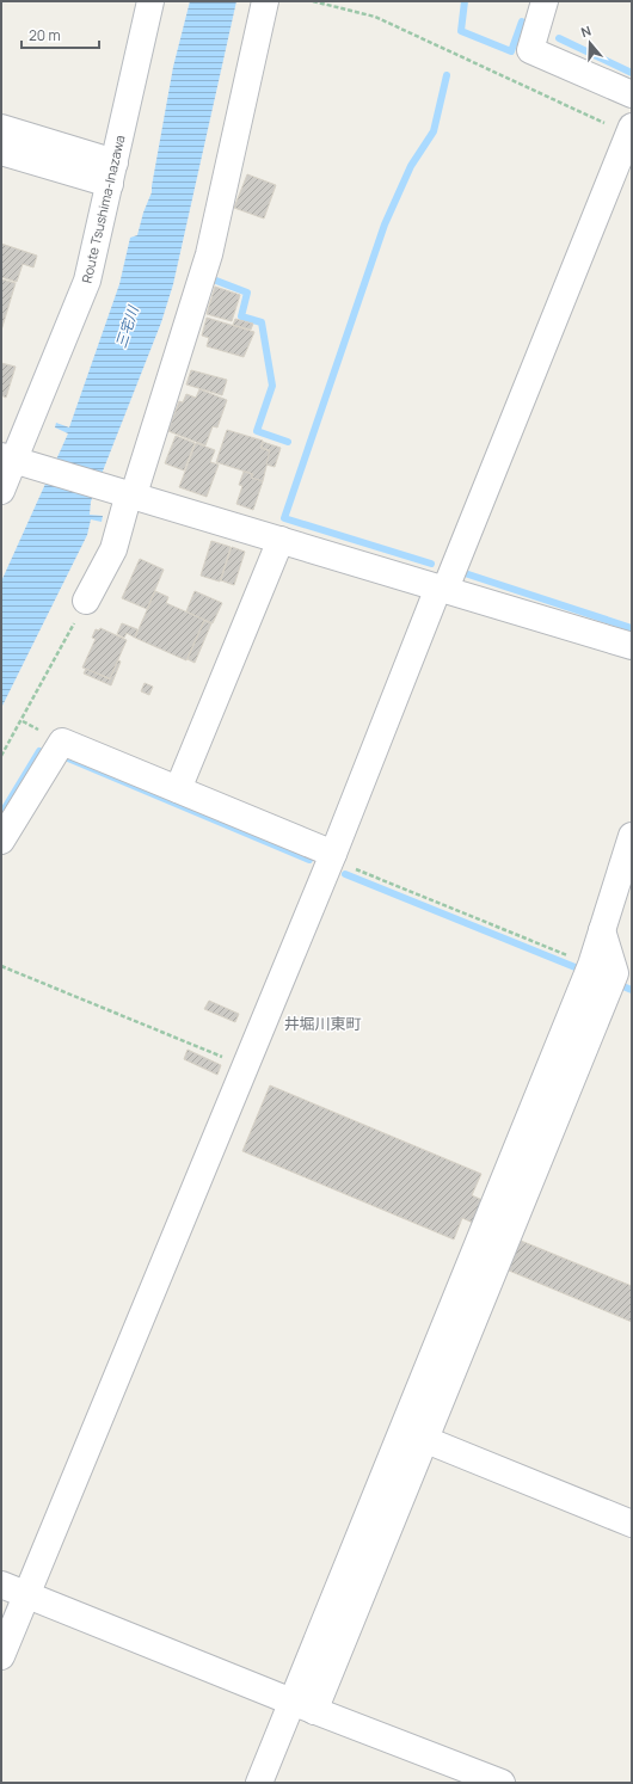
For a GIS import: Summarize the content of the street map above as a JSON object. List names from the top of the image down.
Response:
{
  "streets": {
    "street": ["Route Tsushima-Inazawa"]
  },
  "districts": ["井堀川東町"],
  "water": ["三宅川"],
  "scale_bar": "20 m",
  "north": "top"
}
